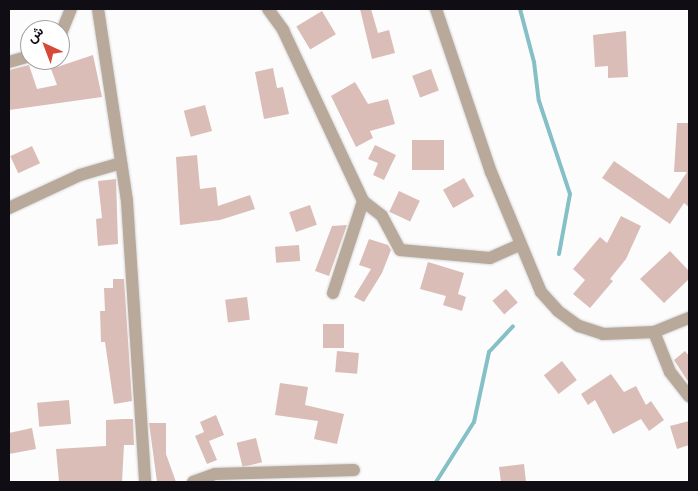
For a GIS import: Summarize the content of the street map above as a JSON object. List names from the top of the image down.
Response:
{
  "north": "top left"
}
